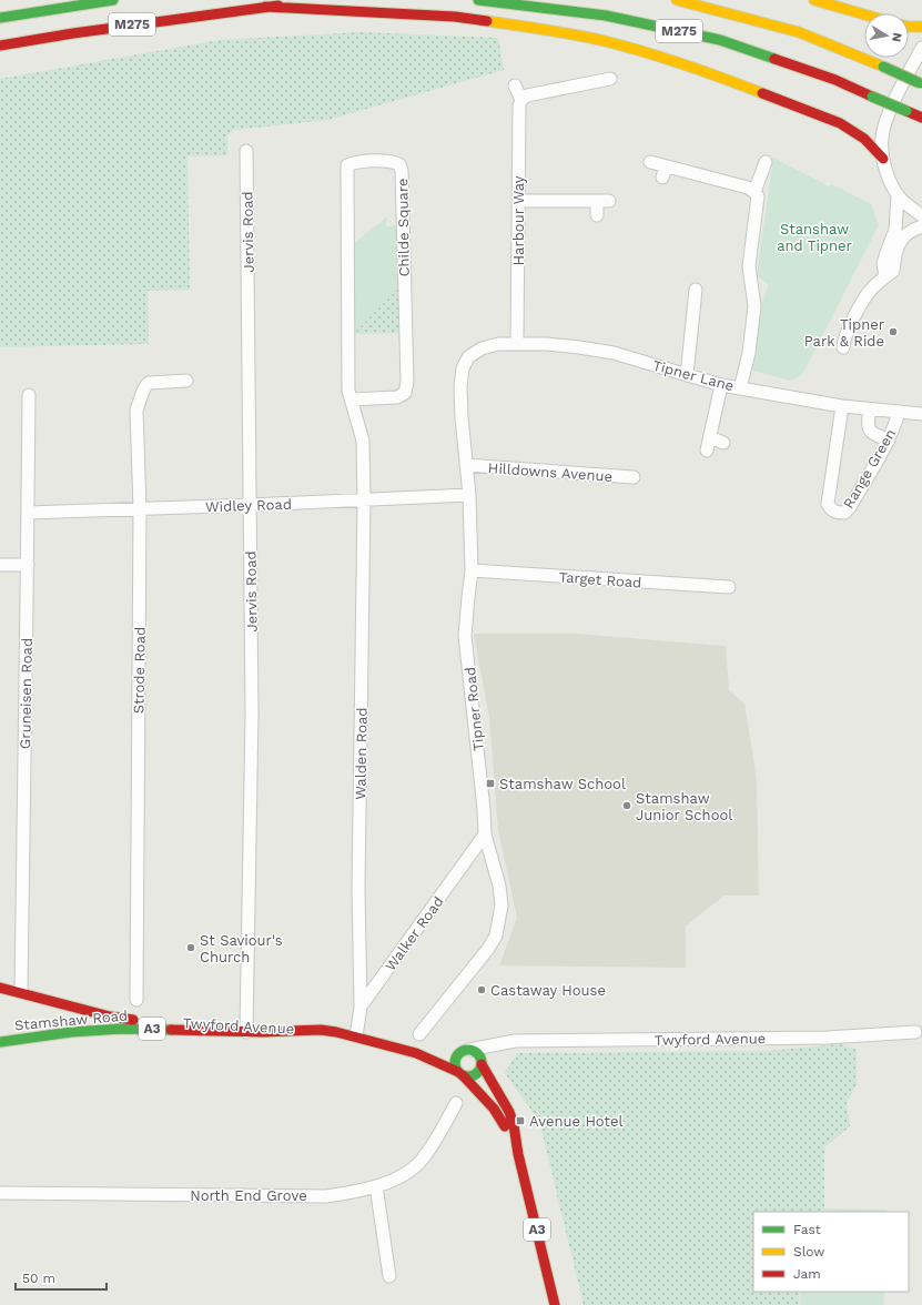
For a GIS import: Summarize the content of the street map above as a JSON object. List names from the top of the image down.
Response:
{
  "streets": {
    "main road": [
      "M275",
      "Stamshaw Road",
      "Twyford Avenue",
      "A3"
    ],
    "street": [
      "Harbour Way",
      "Childe Square",
      "Jervis Road",
      "Tipner Lane",
      "Range Green",
      "Hilldowns Avenue",
      "Widley Road",
      "Target Road",
      "Strode Road",
      "Gruneisen Road",
      "Tipner Road",
      "Walden Road",
      "Walker Road",
      "North End Grove"
    ]
  },
  "crossings": [
    ["Harbour Way", "Tipner Lane"],
    ["Childe Square", "Widley Road"],
    ["Childe Square", "Walden Road"],
    ["Jervis Road", "Widley Road"],
    ["Jervis Road", "Stamshaw Road"],
    ["Jervis Road", "Twyford Avenue"],
    ["Tipner Lane", "Range Green"],
    ["Tipner Lane", "Tipner Road"],
    ["Hilldowns Avenue", "Tipner Road"],
    ["Widley Road", "Strode Road"],
    ["Widley Road", "Gruneisen Road"],
    ["Widley Road", "Tipner Road"],
    ["Widley Road", "Walden Road"],
    ["Target Road", "Tipner Road"],
    ["Gruneisen Road", "Twyford Avenue"],
    ["Tipner Road", "Walker Road"],
    ["Walden Road", "Walker Road"],
    ["Walker Road", "Stamshaw Road"],
    ["Walker Road", "A3"],
    ["Stamshaw Road", "Twyford Avenue"],
    ["Stamshaw Road", "A3"],
    ["Twyford Avenue", "A3"]
  ],
  "parks": ["Stanshaw and Tipner"],
  "places": {
    "other": [
      "Tipner Park & Ride",
      "Stamshaw Junior School",
      "St Saviour's Church",
      "Castaway House"
    ],
    "transit": ["Stamshaw School", "Avenue Hotel"]
  },
  "legend": ["Fast", "Slow", "Jam"],
  "scale_bar": "50 m",
  "north": "right"
}
